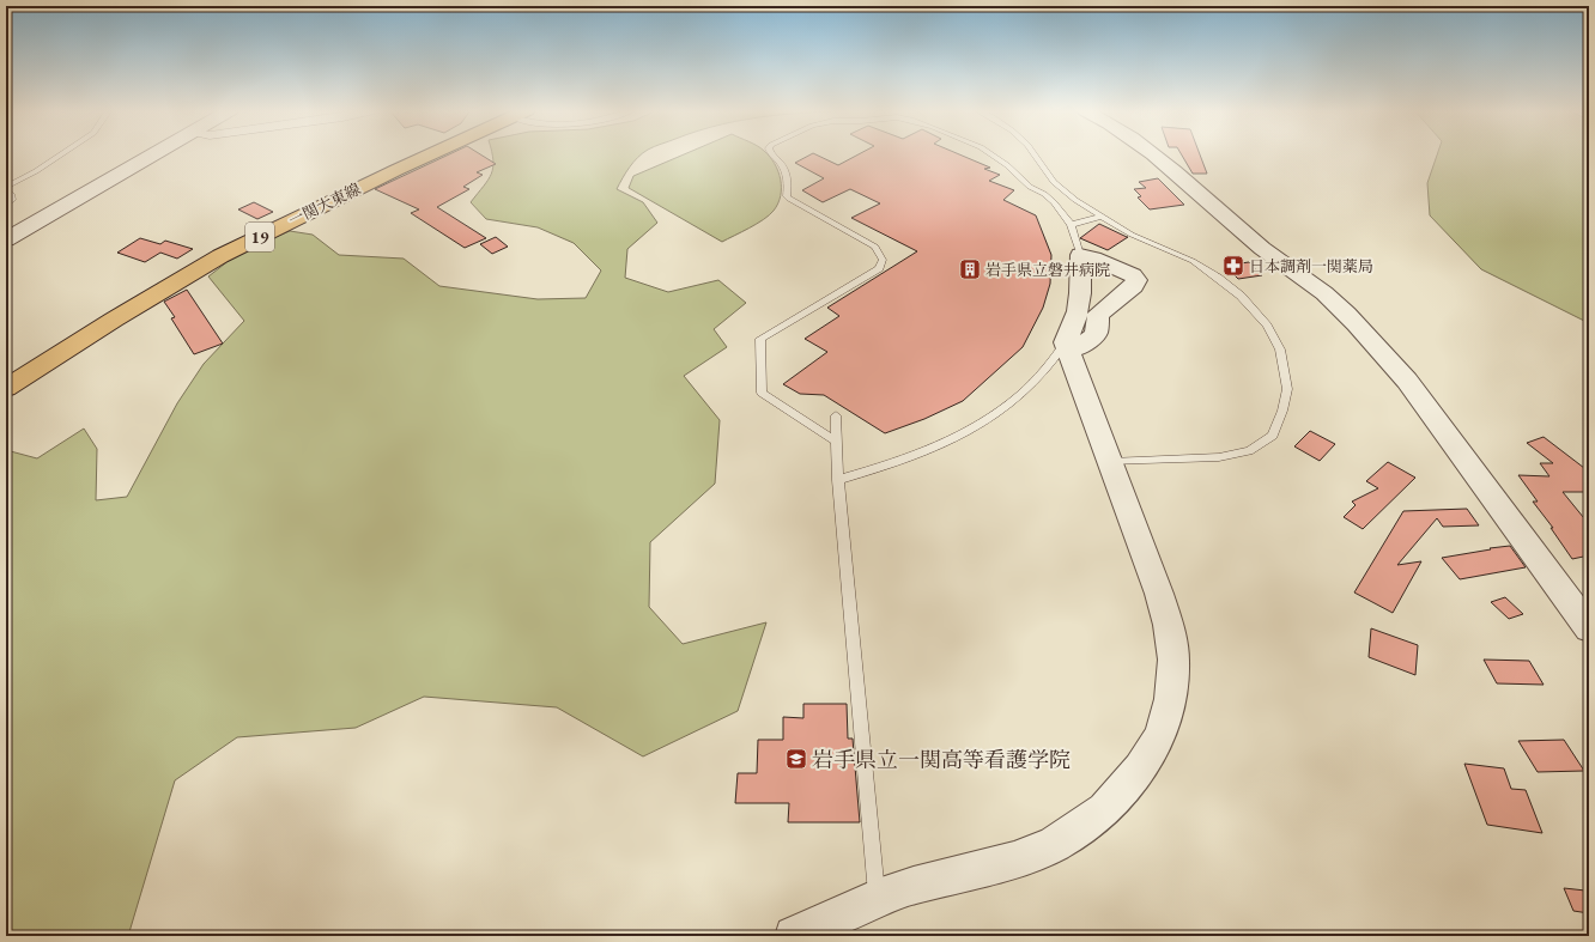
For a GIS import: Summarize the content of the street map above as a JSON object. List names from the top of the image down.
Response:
{
  "streets": {
    "main road": ["一関大東線", "19"]
  },
  "places": {
    "pharmacy": ["日本調剤一関薬局"],
    "building": ["岩手県立磐井病院"],
    "school or university": ["岩手県立一関高等看護学院"]
  }
}
